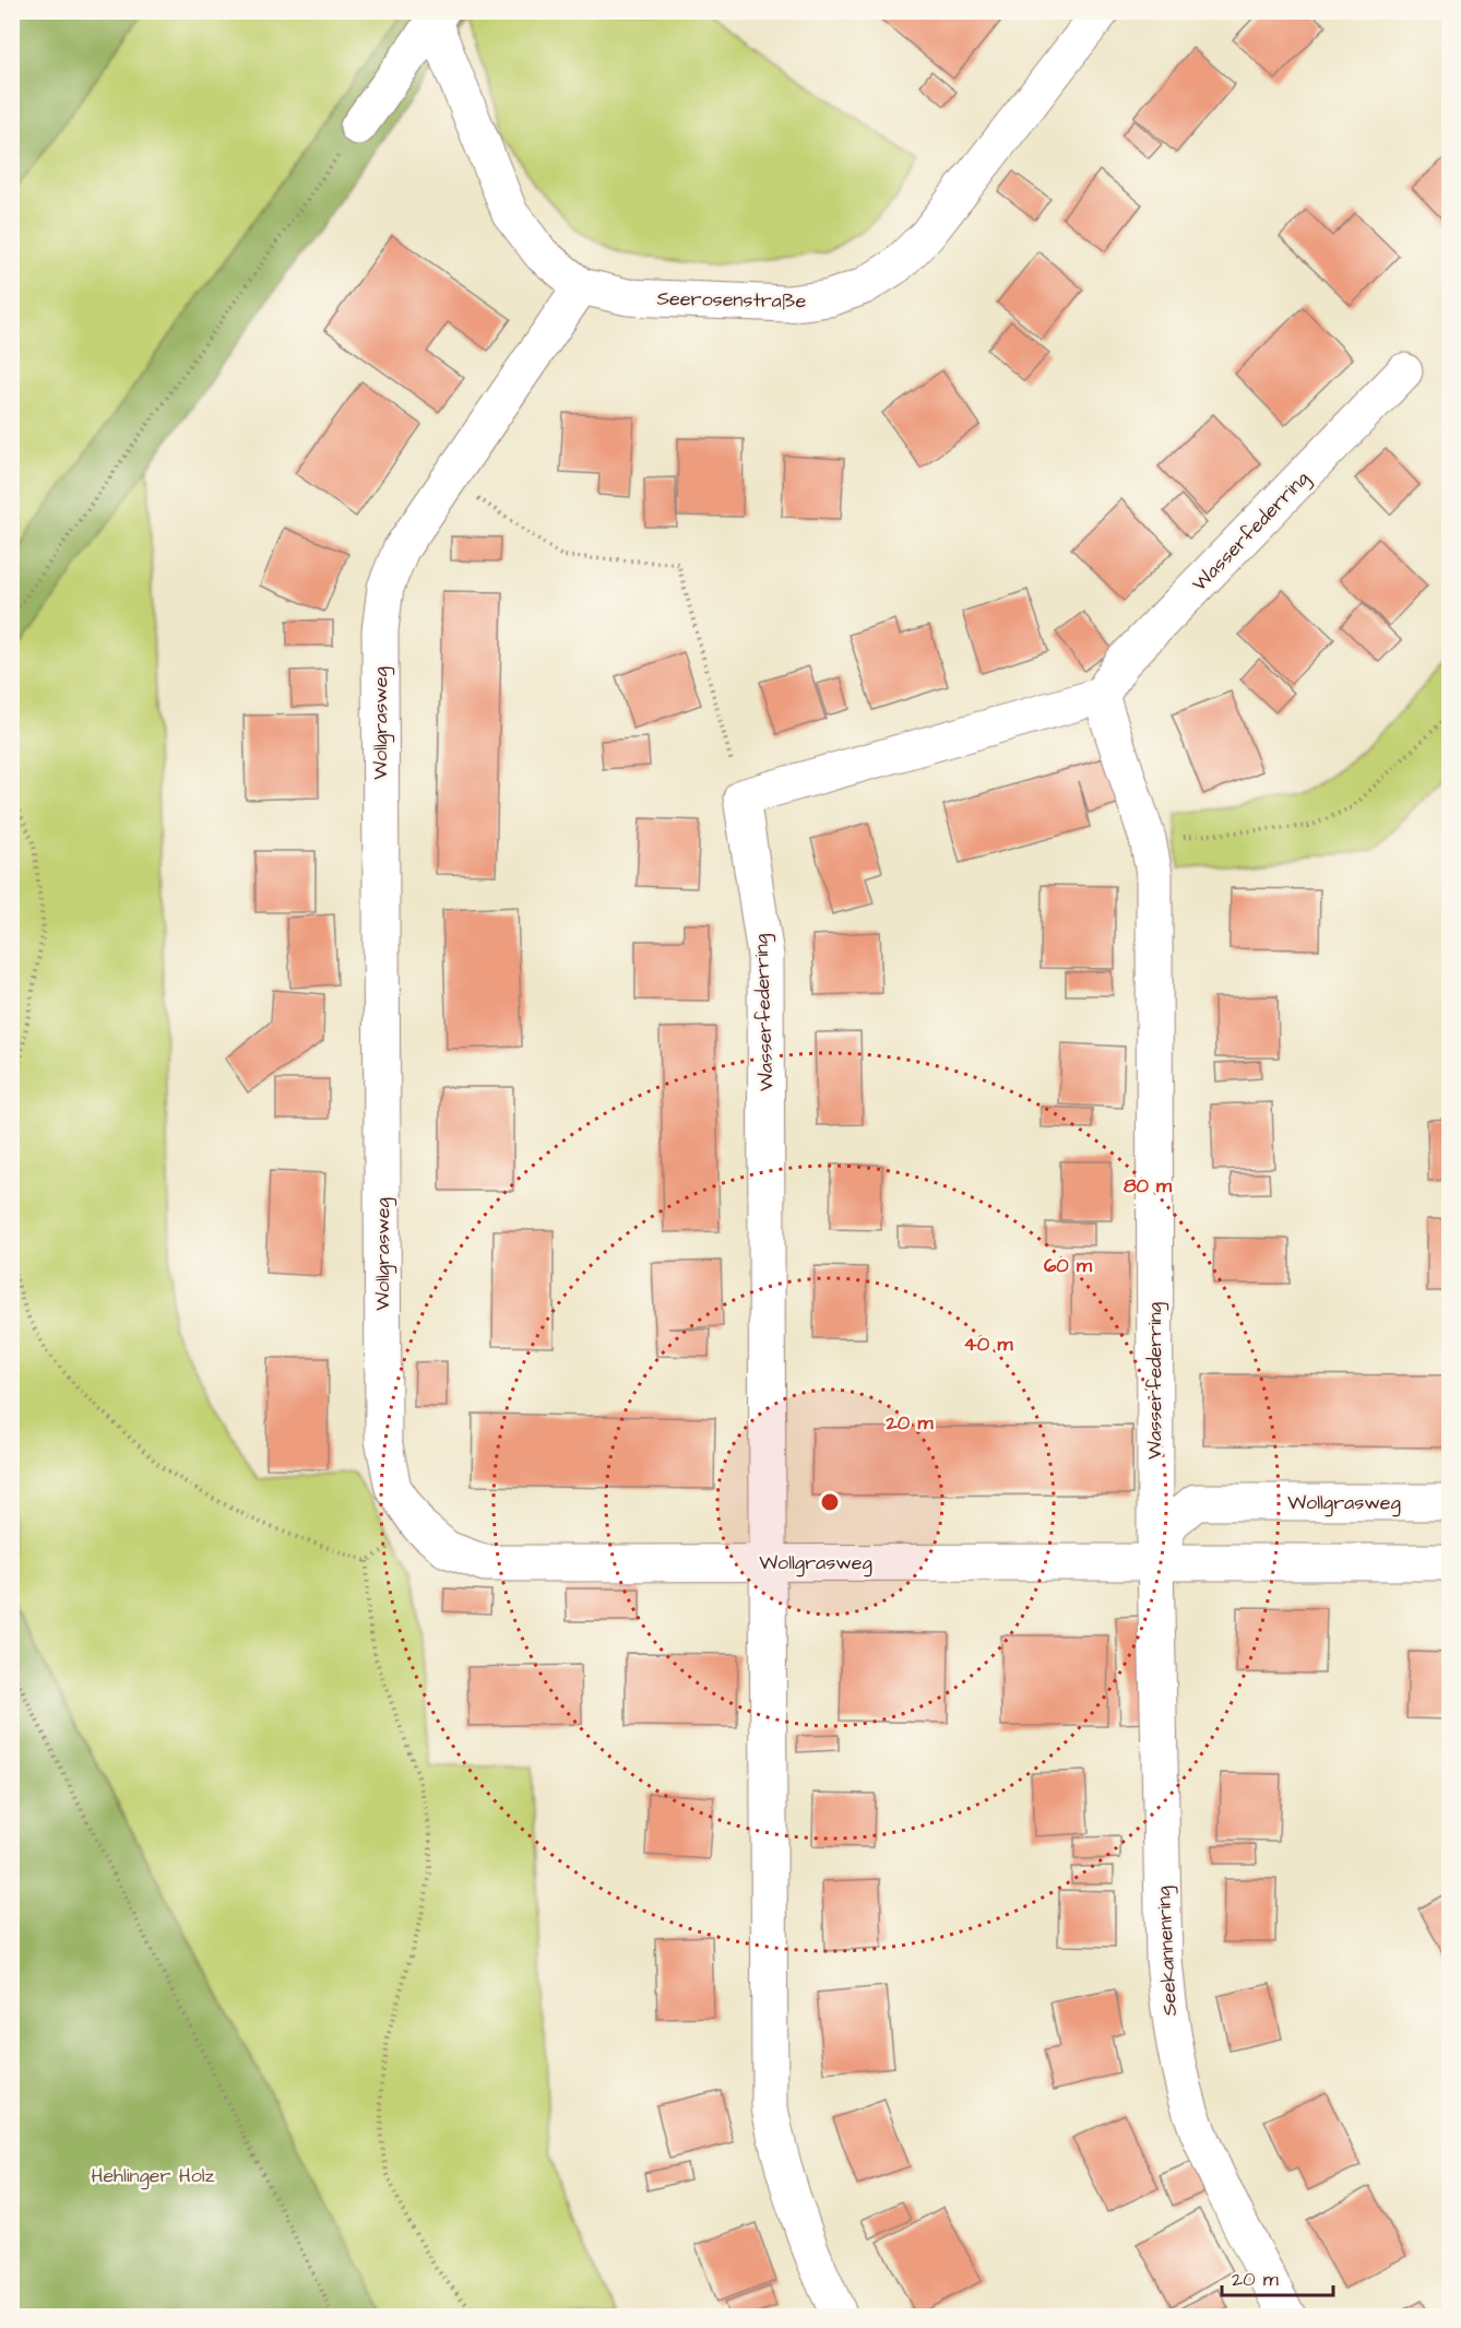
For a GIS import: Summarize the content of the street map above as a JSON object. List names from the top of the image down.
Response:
{
  "streets": {
    "street": [
      "Seerosenstraße",
      "Wasserfederring",
      "Wollgrasweg",
      "Seekannenring"
    ]
  },
  "crossings": [
    ["Seerosenstraße", "Wollgrasweg"],
    ["Wasserfederring", "Wollgrasweg"],
    ["Wasserfederring", "Seekannenring"],
    ["Wollgrasweg", "Seekannenring"]
  ],
  "parks": ["Hehlinger Holz"],
  "scale_bar": "20 m",
  "rings": [
    "80 m",
    "60 m",
    "40 m",
    "20 m"
  ]
}
